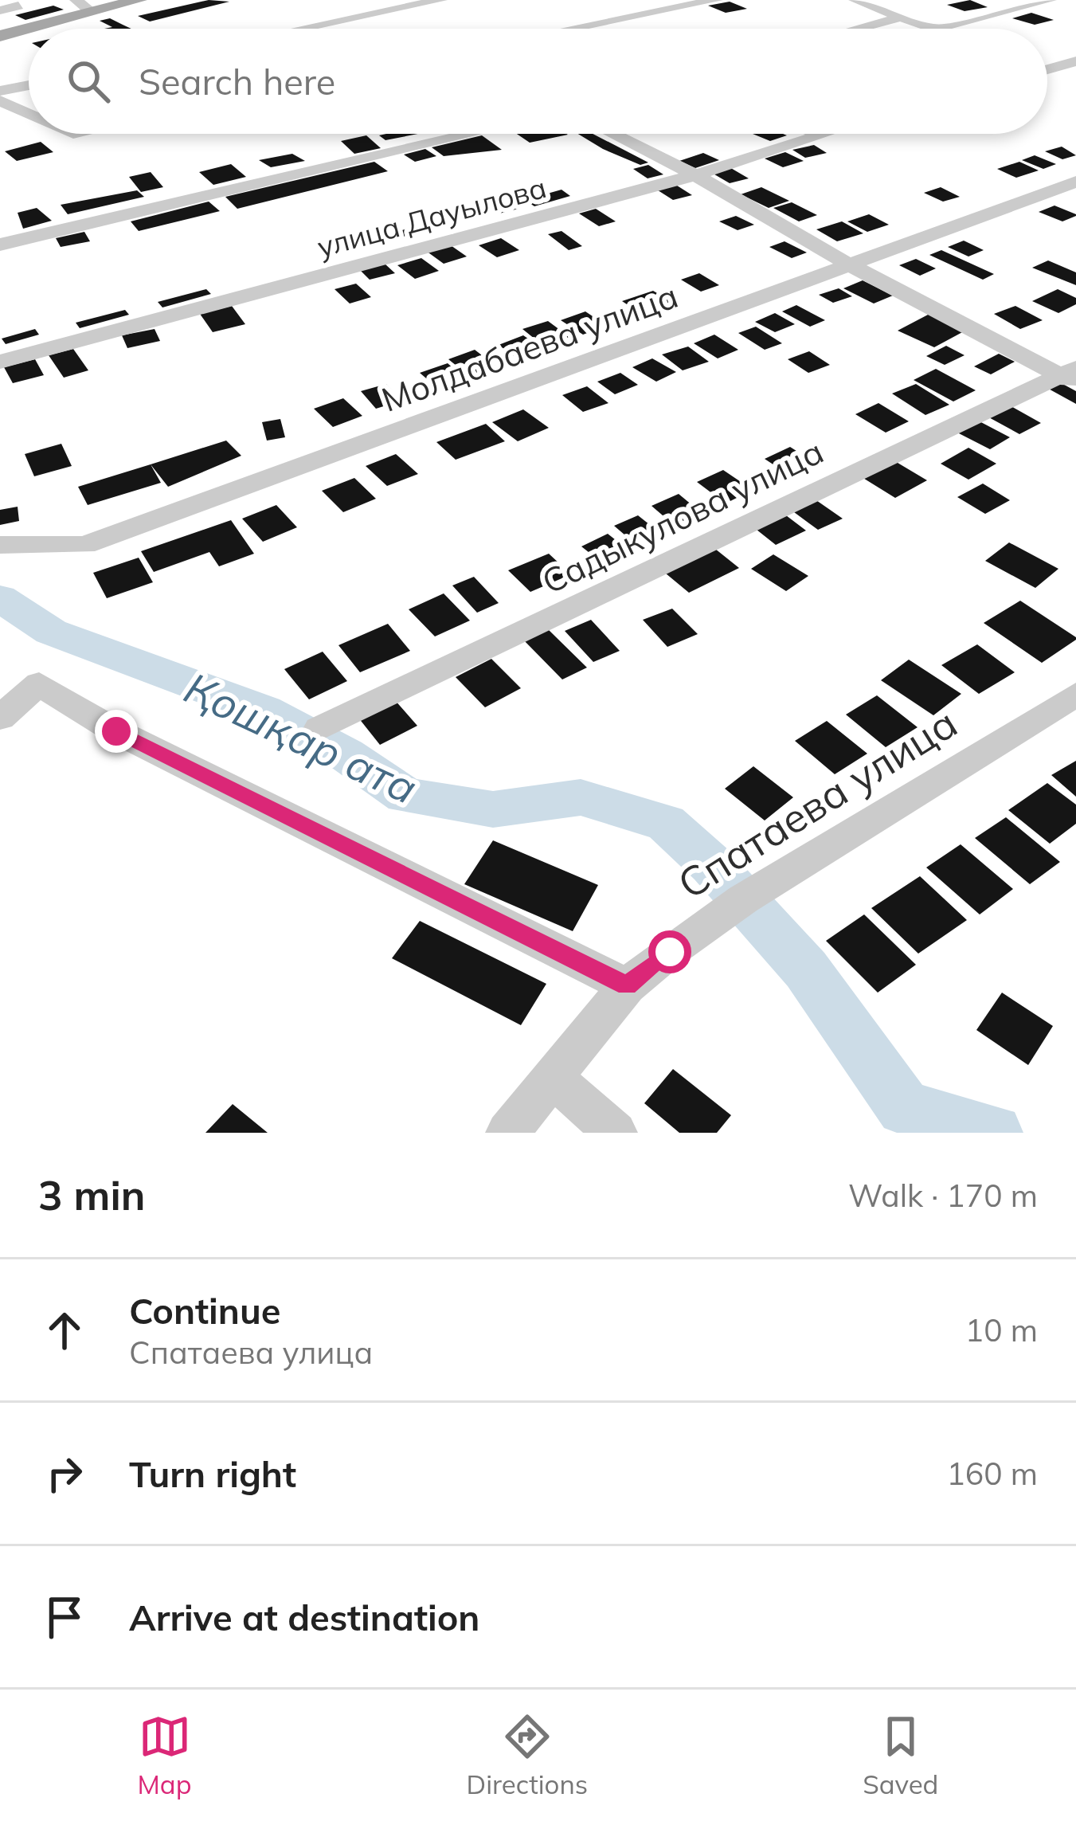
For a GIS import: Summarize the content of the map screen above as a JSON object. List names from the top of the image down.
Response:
{
  "streets": {
    "street": [
      "улица Дауылова",
      "Молдабаева улица",
      "Садыкулова улица",
      "Спатаева улица"
    ]
  },
  "water": ["Қошқар ата"],
  "page": {
    "search": "Search here",
    "heading": ["3 min", "Walk · 170 m"],
    "list": [
      ["Continue", "Спатаева улица", "10 m"],
      ["Turn right", "160 m"],
      "Arrive at destination"
    ],
    "nav": ["Map", "Directions", "Saved"]
  }
}
